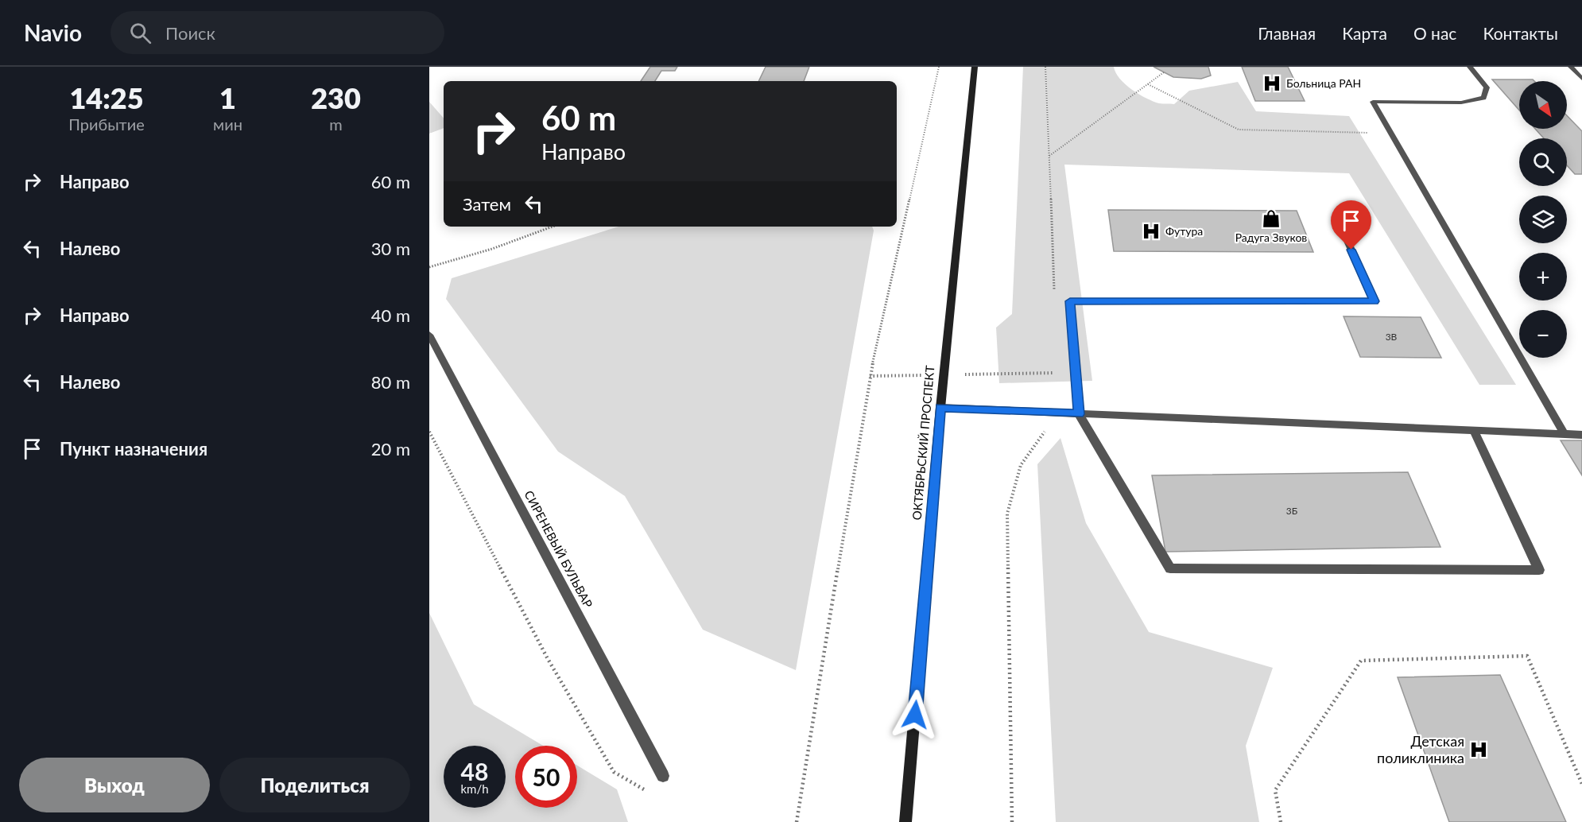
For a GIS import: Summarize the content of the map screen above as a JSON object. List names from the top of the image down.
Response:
{
  "streets": {
    "main road": ["ОКТЯБРЬСКИЙ ПРОСПЕКТ"],
    "street": ["СИРЕНЕВЫЙ БУЛЬВАР"]
  },
  "places": {
    "hospital": ["Больница РАН", "Футура", "Детская поликлиника"],
    "shop": ["Радуга Звуков"]
  },
  "house_numbers": ["3В", "3Б"],
  "north": "bottom right",
  "page": {
    "header": "Navio",
    "search": "Поиск",
    "nav": [
      "Главная",
      "Карта",
      "О нас",
      "Контакты"
    ],
    "eta": [
      "14:25",
      "Прибытие",
      "1",
      "мин",
      "230",
      "m"
    ],
    "map_buttons": ["+", "−"],
    "turn": ["60 m", "Направо"],
    "list": [
      {
        "name": "Направо",
        "value": "60 m"
      },
      {
        "name": "Налево",
        "value": "30 m"
      },
      {
        "name": "Направо",
        "value": "40 m"
      },
      {
        "name": "Налево",
        "value": "80 m"
      },
      {
        "name": "Пункт назначения",
        "value": "20 m"
      }
    ],
    "then": "Затем",
    "speed": "48 km/h",
    "limit": "50",
    "buttons": ["Выход", "Поделиться"]
  }
}
